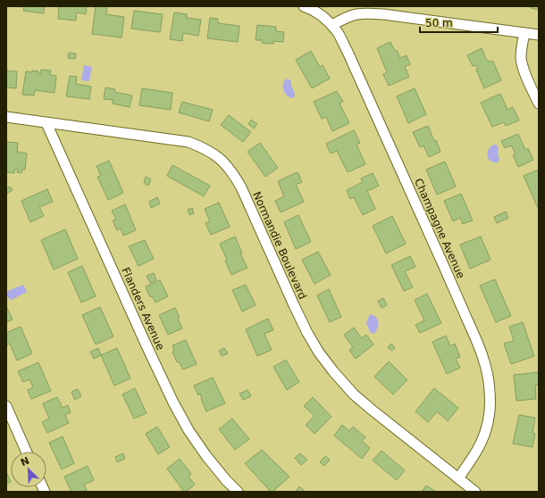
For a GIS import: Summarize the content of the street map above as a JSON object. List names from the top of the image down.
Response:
{
  "streets": {
    "street": ["Champagne Avenue", "Normandie Boulevard", "Flanders Avenue"]
  },
  "crossings": [
    ["Champagne Avenue", "Normandie Boulevard"],
    ["Normandie Boulevard", "Flanders Avenue"]
  ],
  "scale_bar": "50 m",
  "north": "top left"
}
